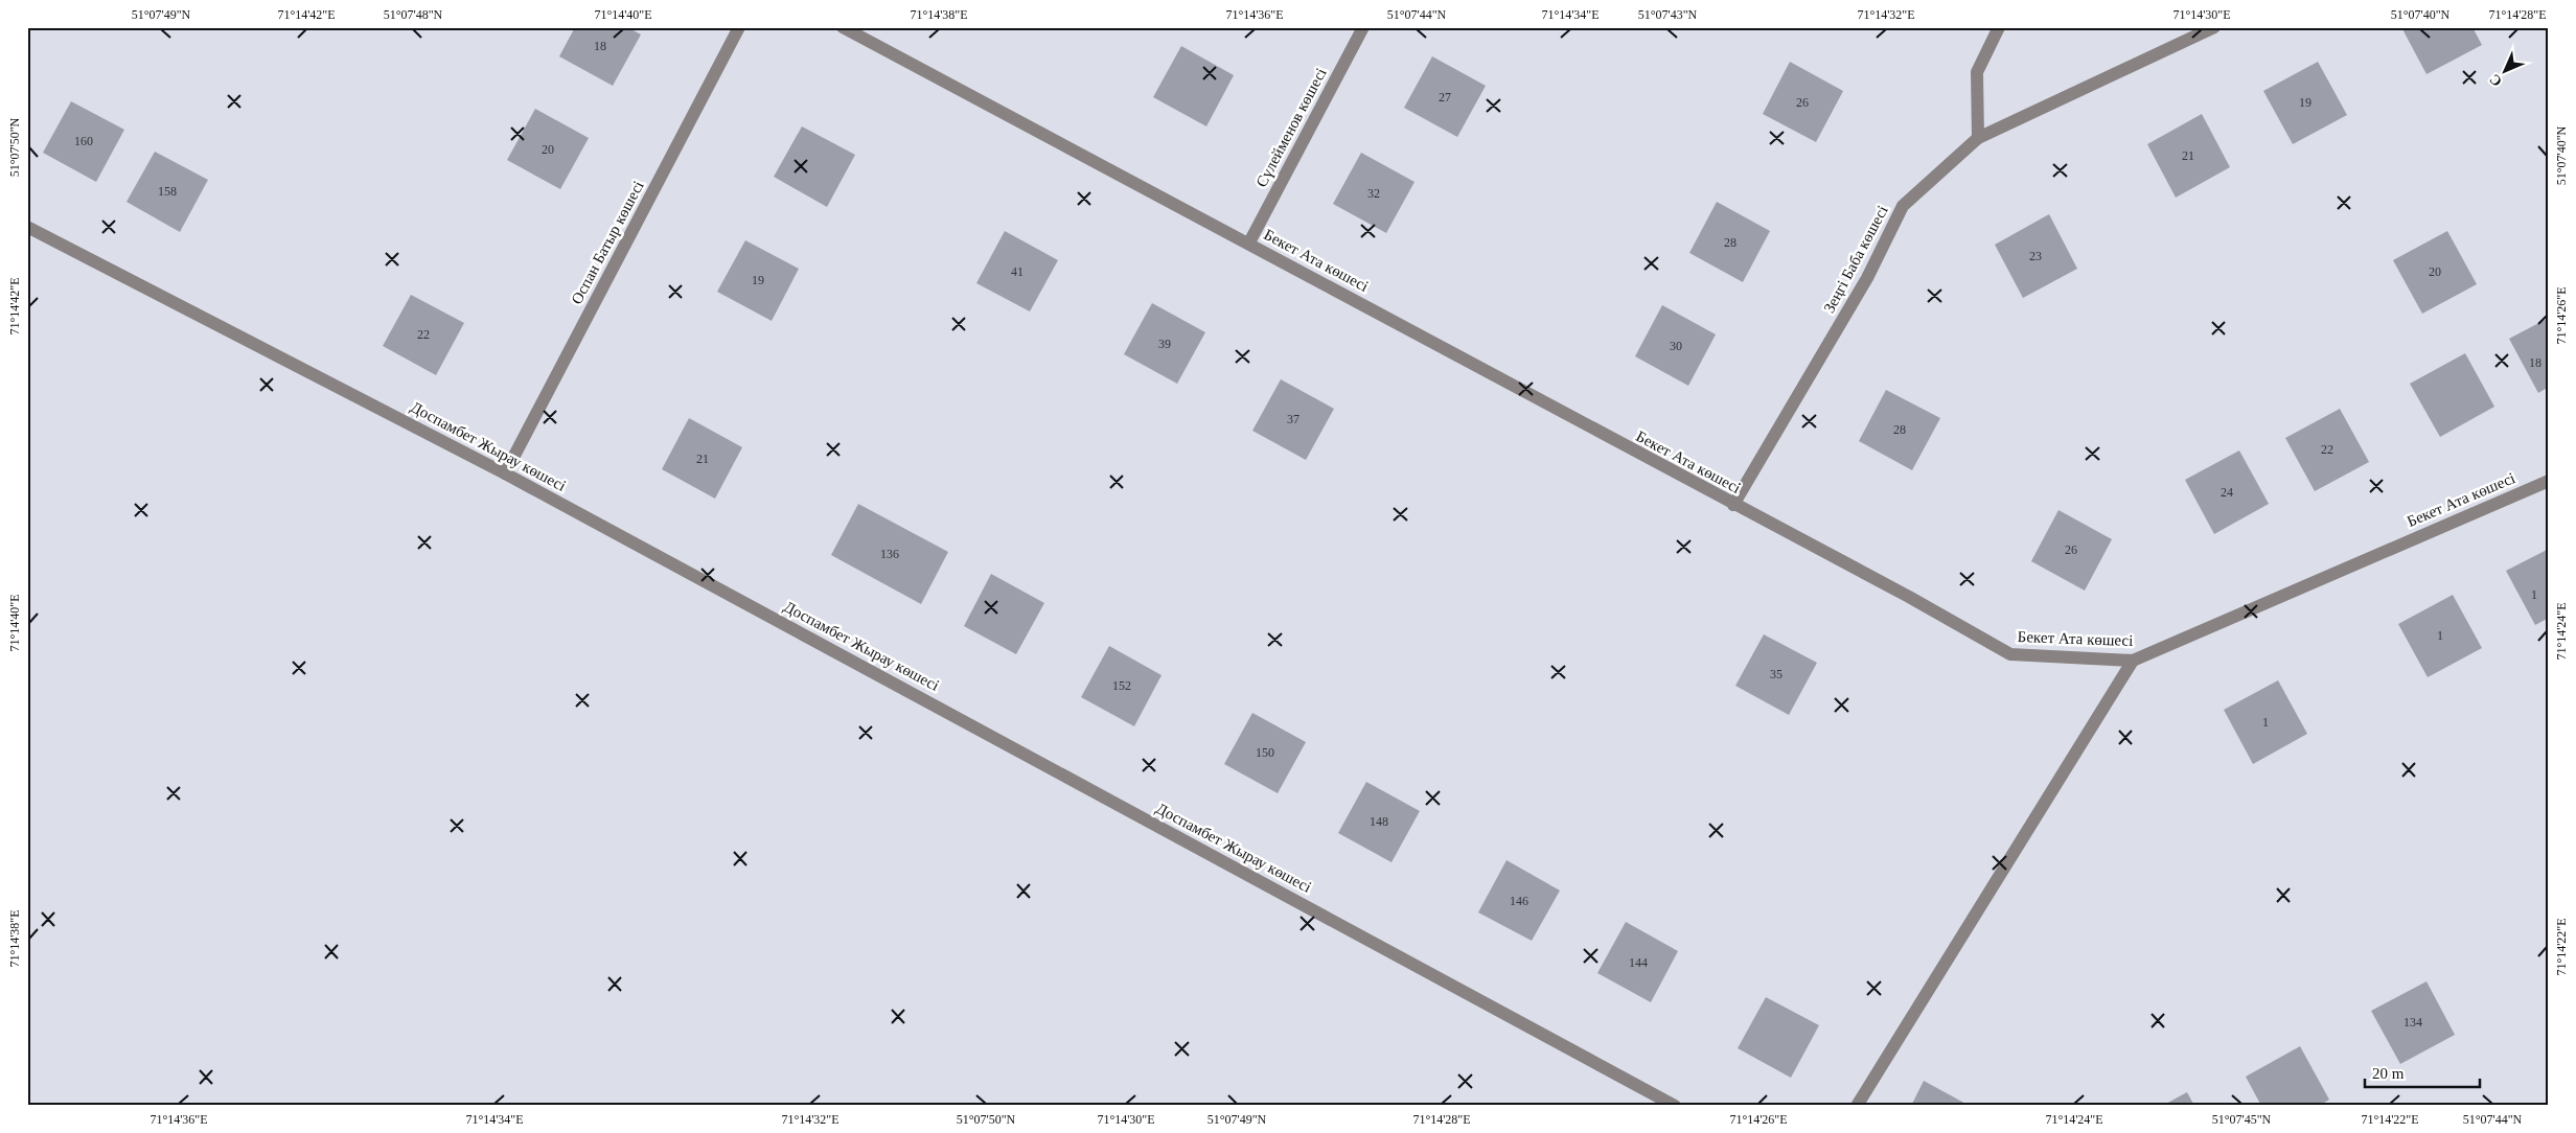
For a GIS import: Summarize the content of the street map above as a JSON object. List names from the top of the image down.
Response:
{
  "streets": {
    "street": [
      "Сүлейменов көшесі",
      "Оспан Батыр көшесі",
      "Зеңгі Баба көшесі",
      "Бекет Ата көшесі",
      "Доспамбет Жырау көшесі"
    ]
  },
  "crossings": [
    ["Сүлейменов көшесі", "Бекет Ата көшесі"],
    ["Оспан Батыр көшесі", "Доспамбет Жырау көшесі"],
    ["Зеңгі Баба көшесі", "Бекет Ата көшесі"]
  ],
  "house_numbers": [
    "18",
    "27",
    "26",
    "19",
    "160",
    "20",
    "21",
    "158",
    "32",
    "28",
    "23",
    "41",
    "20",
    "19",
    "22",
    "39",
    "30",
    "18",
    "37",
    "28",
    "22",
    "21",
    "24",
    "26",
    "136",
    "1",
    "1",
    "35",
    "152",
    "1",
    "150",
    "148",
    "146",
    "144",
    "134"
  ],
  "scale_bar": "20 m",
  "north": "bottom left",
  "coordinates": [
    "51°07'49\"N",
    "71°14'42\"E",
    "51°07'48\"N",
    "71°14'40\"E",
    "71°14'38\"E",
    "71°14'36\"E",
    "51°07'44\"N",
    "71°14'34\"E",
    "51°07'43\"N",
    "71°14'32\"E",
    "71°14'30\"E",
    "51°07'40\"N",
    "71°14'28\"E",
    "51°07'50\"N",
    "71°14'26\"E",
    "71°14'24\"E",
    "71°14'22\"E",
    "51°07'45\"N"
  ]
}
